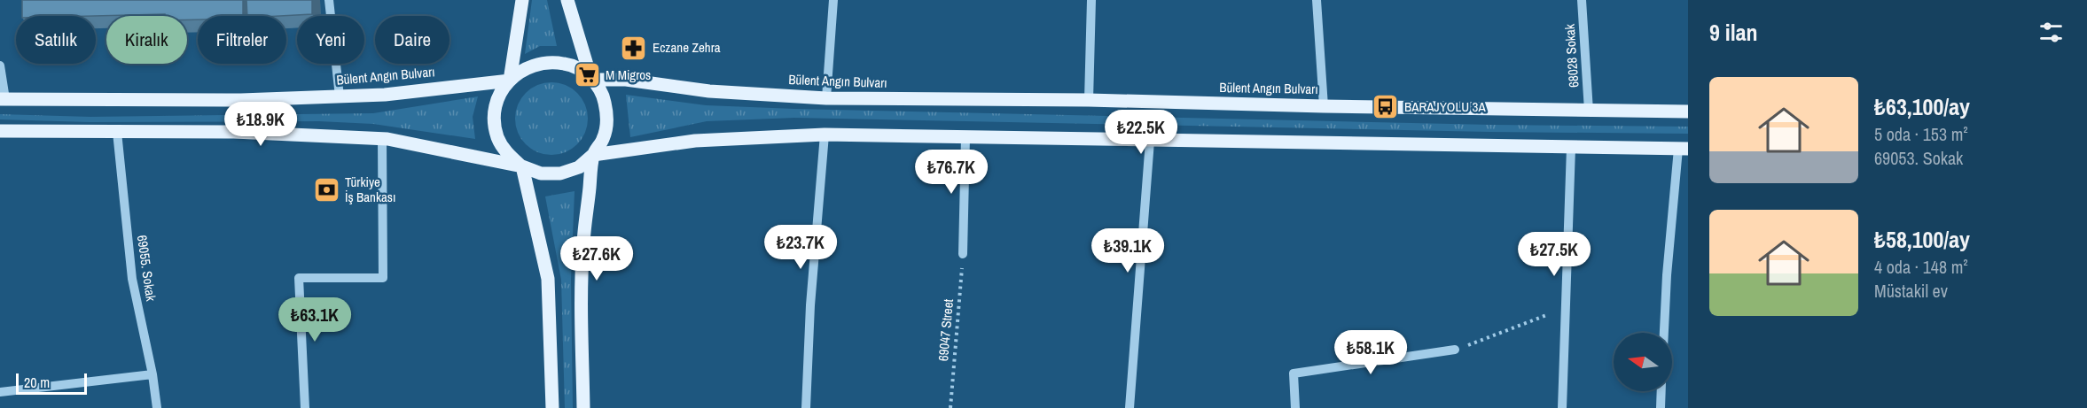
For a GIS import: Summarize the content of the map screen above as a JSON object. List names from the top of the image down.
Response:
{
  "streets": {
    "main road": ["Bülent Angın Bulvarı"],
    "street": ["68028 Sokak", "69055. Sokak"],
    "path": ["69047 Street"]
  },
  "crossings": [
    ["68028 Sokak", "Bülent Angın Bulvarı"]
  ],
  "places": {
    "pharmacy": ["Eczane Zehra"],
    "supermarket": ["M Migros"],
    "bus stop": ["BARAJYOLU 3A"],
    "bank": ["Türkiye İş Bankası"]
  },
  "scale_bar": "20 m",
  "north": "left",
  "page": {
    "heading": "9 ilan",
    "chip": [
      "Satılık",
      "Kiralık",
      "Filtreler",
      "Yeni",
      "Daire"
    ],
    "list": [
      {
        "name": "₺63,100/ay",
        "note": "5 oda · 153 m² · 69053. Sokak"
      },
      {
        "name": "₺58,100/ay",
        "note": "4 oda · 148 m² · Müstakil ev"
      }
    ],
    "price": [
      "₺18.9K",
      "₺22.5K",
      "₺76.7K",
      "₺23.7K",
      "₺39.1K",
      "₺27.5K",
      "₺27.6K",
      "₺63.1K",
      "₺58.1K"
    ],
    "scale": "20 m"
  }
}
